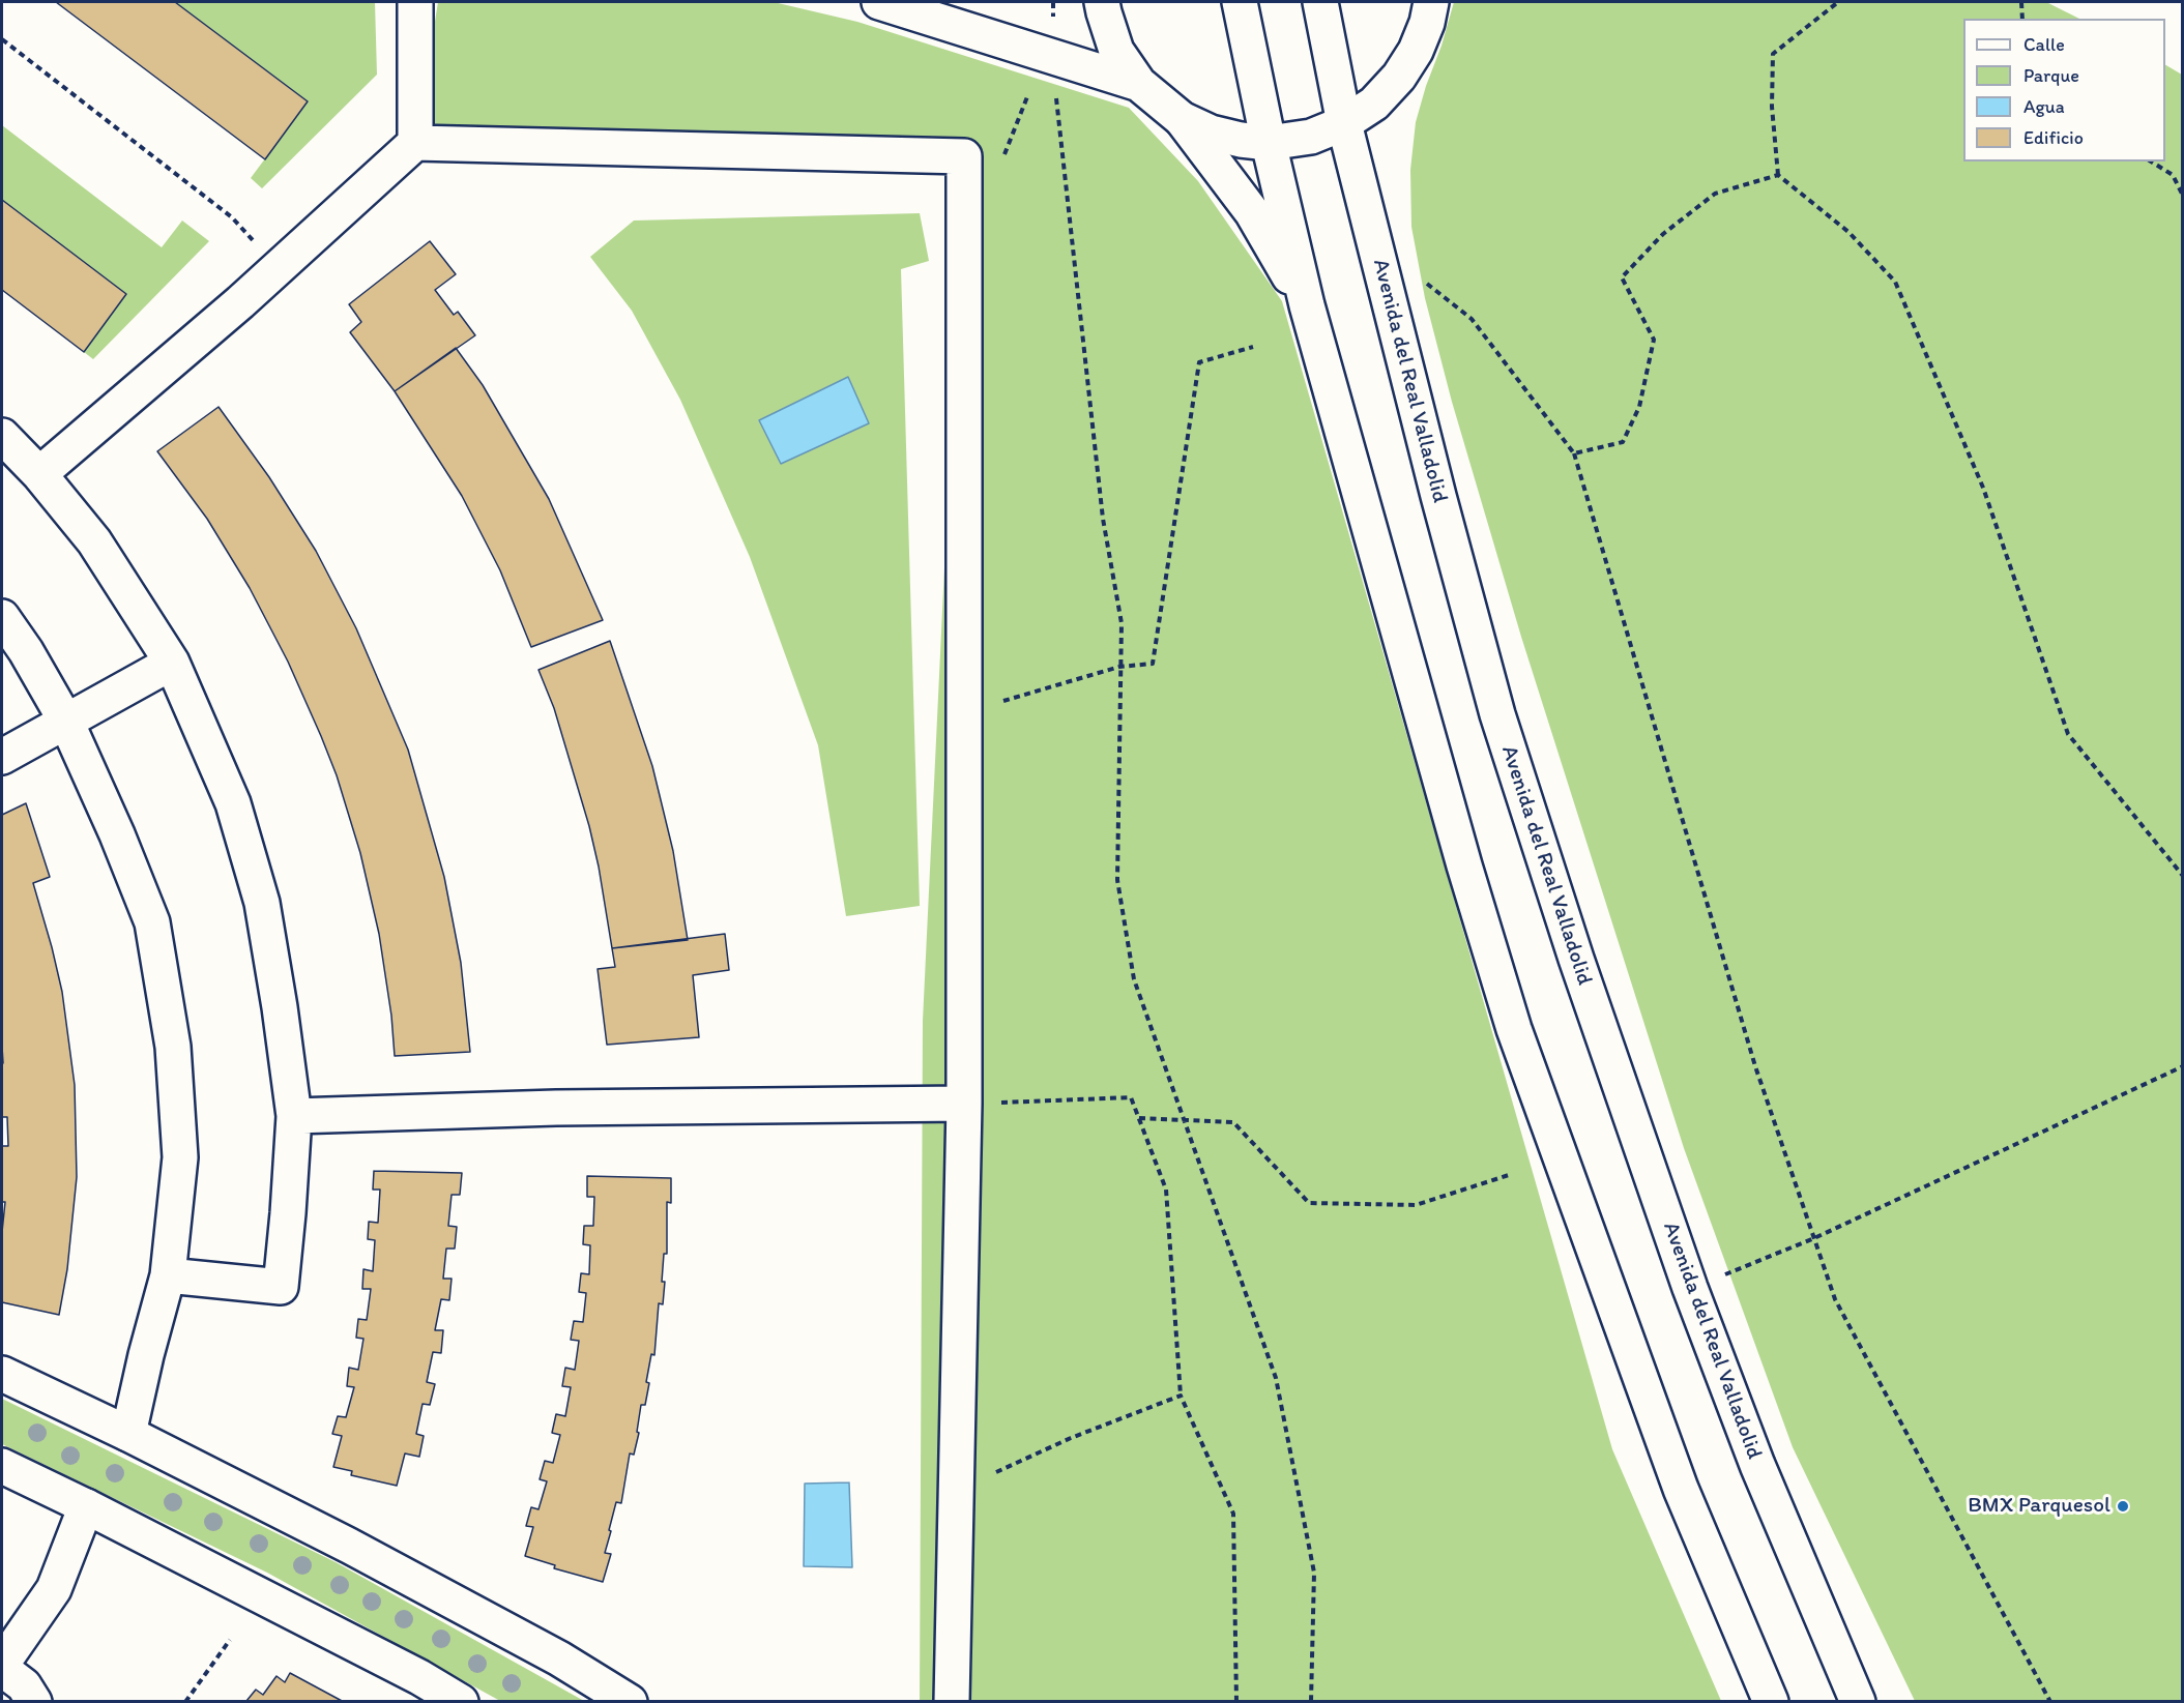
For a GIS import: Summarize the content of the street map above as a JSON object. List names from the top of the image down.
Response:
{
  "streets": {
    "main road": ["Avenida del Real Valladolid"]
  },
  "places": ["BMX Parquesol"],
  "legend": [
    "Calle",
    "Parque",
    "Agua",
    "Edificio"
  ]
}
